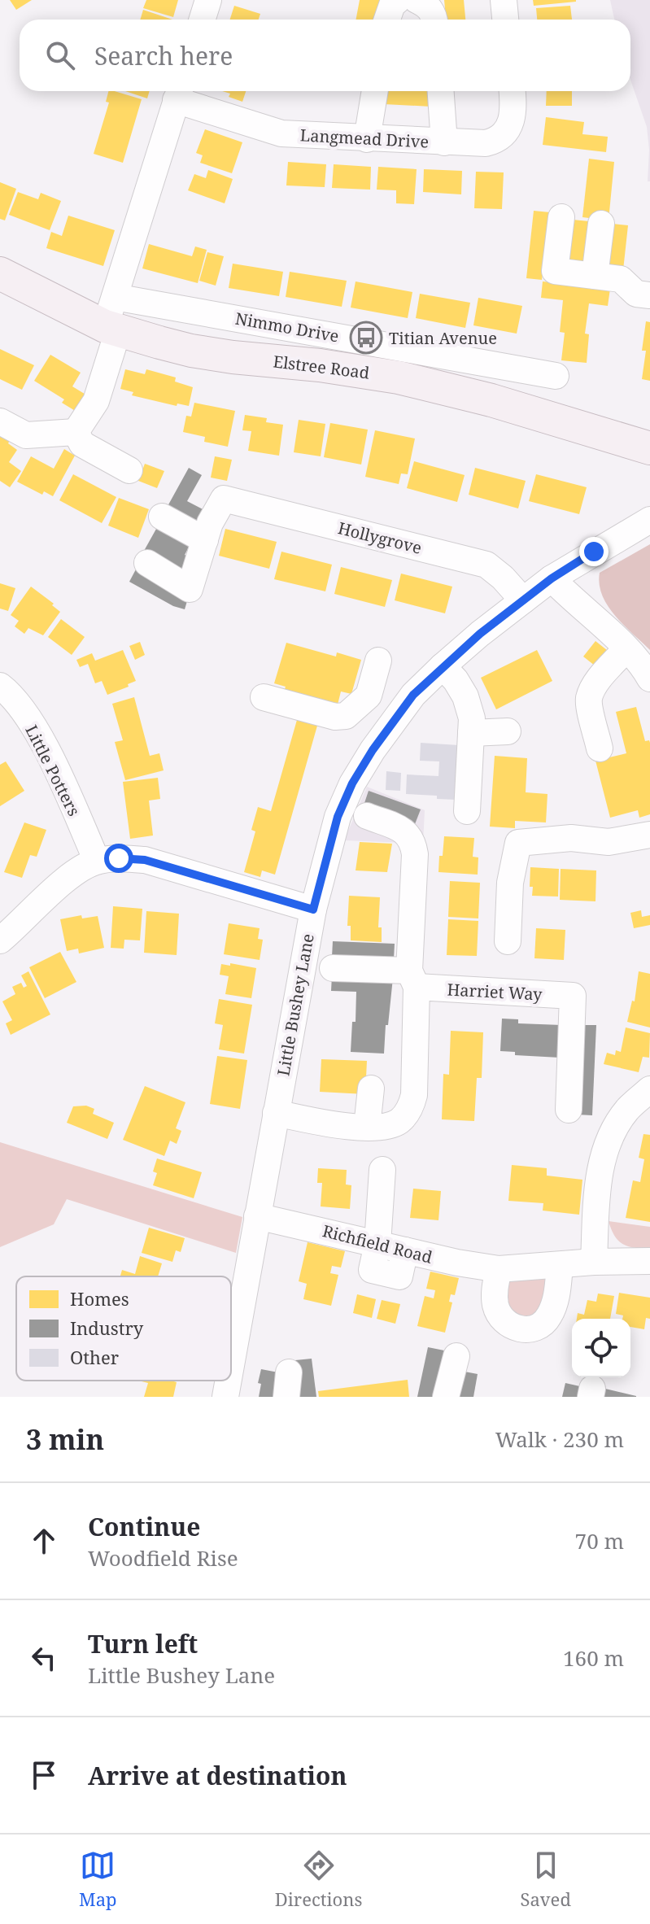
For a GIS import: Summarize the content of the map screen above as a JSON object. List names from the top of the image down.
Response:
{
  "streets": {
    "main road": ["Elstree Road"],
    "street": [
      "Langmead Drive",
      "Nimmo Drive",
      "Hollygrove",
      "Little Potters",
      "Harriet Way",
      "Little Bushey Lane",
      "Richfield Road"
    ]
  },
  "crossings": [
    ["Nimmo Drive", "Elstree Road"],
    ["Hollygrove", "Little Bushey Lane"],
    ["Little Bushey Lane", "Richfield Road"]
  ],
  "places": {
    "bus stop": ["Titian Avenue"]
  },
  "legend": ["Homes", "Industry", "Other"],
  "page": {
    "search": "Search here",
    "heading": ["3 min", "Walk · 230 m"],
    "list": [
      ["Continue", "Woodfield Rise", "70 m"],
      ["Turn left", "Little Bushey Lane", "160 m"],
      "Arrive at destination"
    ],
    "nav": ["Map", "Directions", "Saved"]
  }
}
